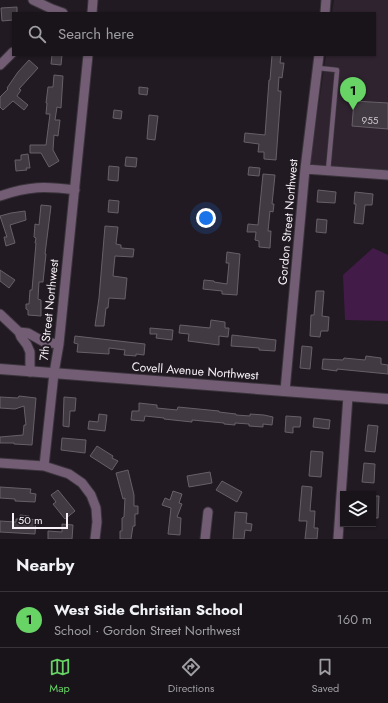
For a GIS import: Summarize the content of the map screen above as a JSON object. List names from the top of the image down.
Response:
{
  "streets": {
    "street": ["Gordon Street Northwest", "7th Street Northwest", "Covell Avenue Northwest"]
  },
  "crossings": [
    ["Gordon Street Northwest", "Covell Avenue Northwest"],
    ["7th Street Northwest", "Covell Avenue Northwest"]
  ],
  "house_numbers": ["955"],
  "scale_bar": "50 m",
  "page": {
    "search": "Search here",
    "pins": "1",
    "scale": "50 m",
    "heading": "Nearby",
    "list": [
      {
        "mark": "1",
        "name": "West Side Christian School",
        "note": "School · Gordon Street Northwest",
        "value": "160 m"
      }
    ],
    "nav": ["Map", "Directions", "Saved"]
  }
}
